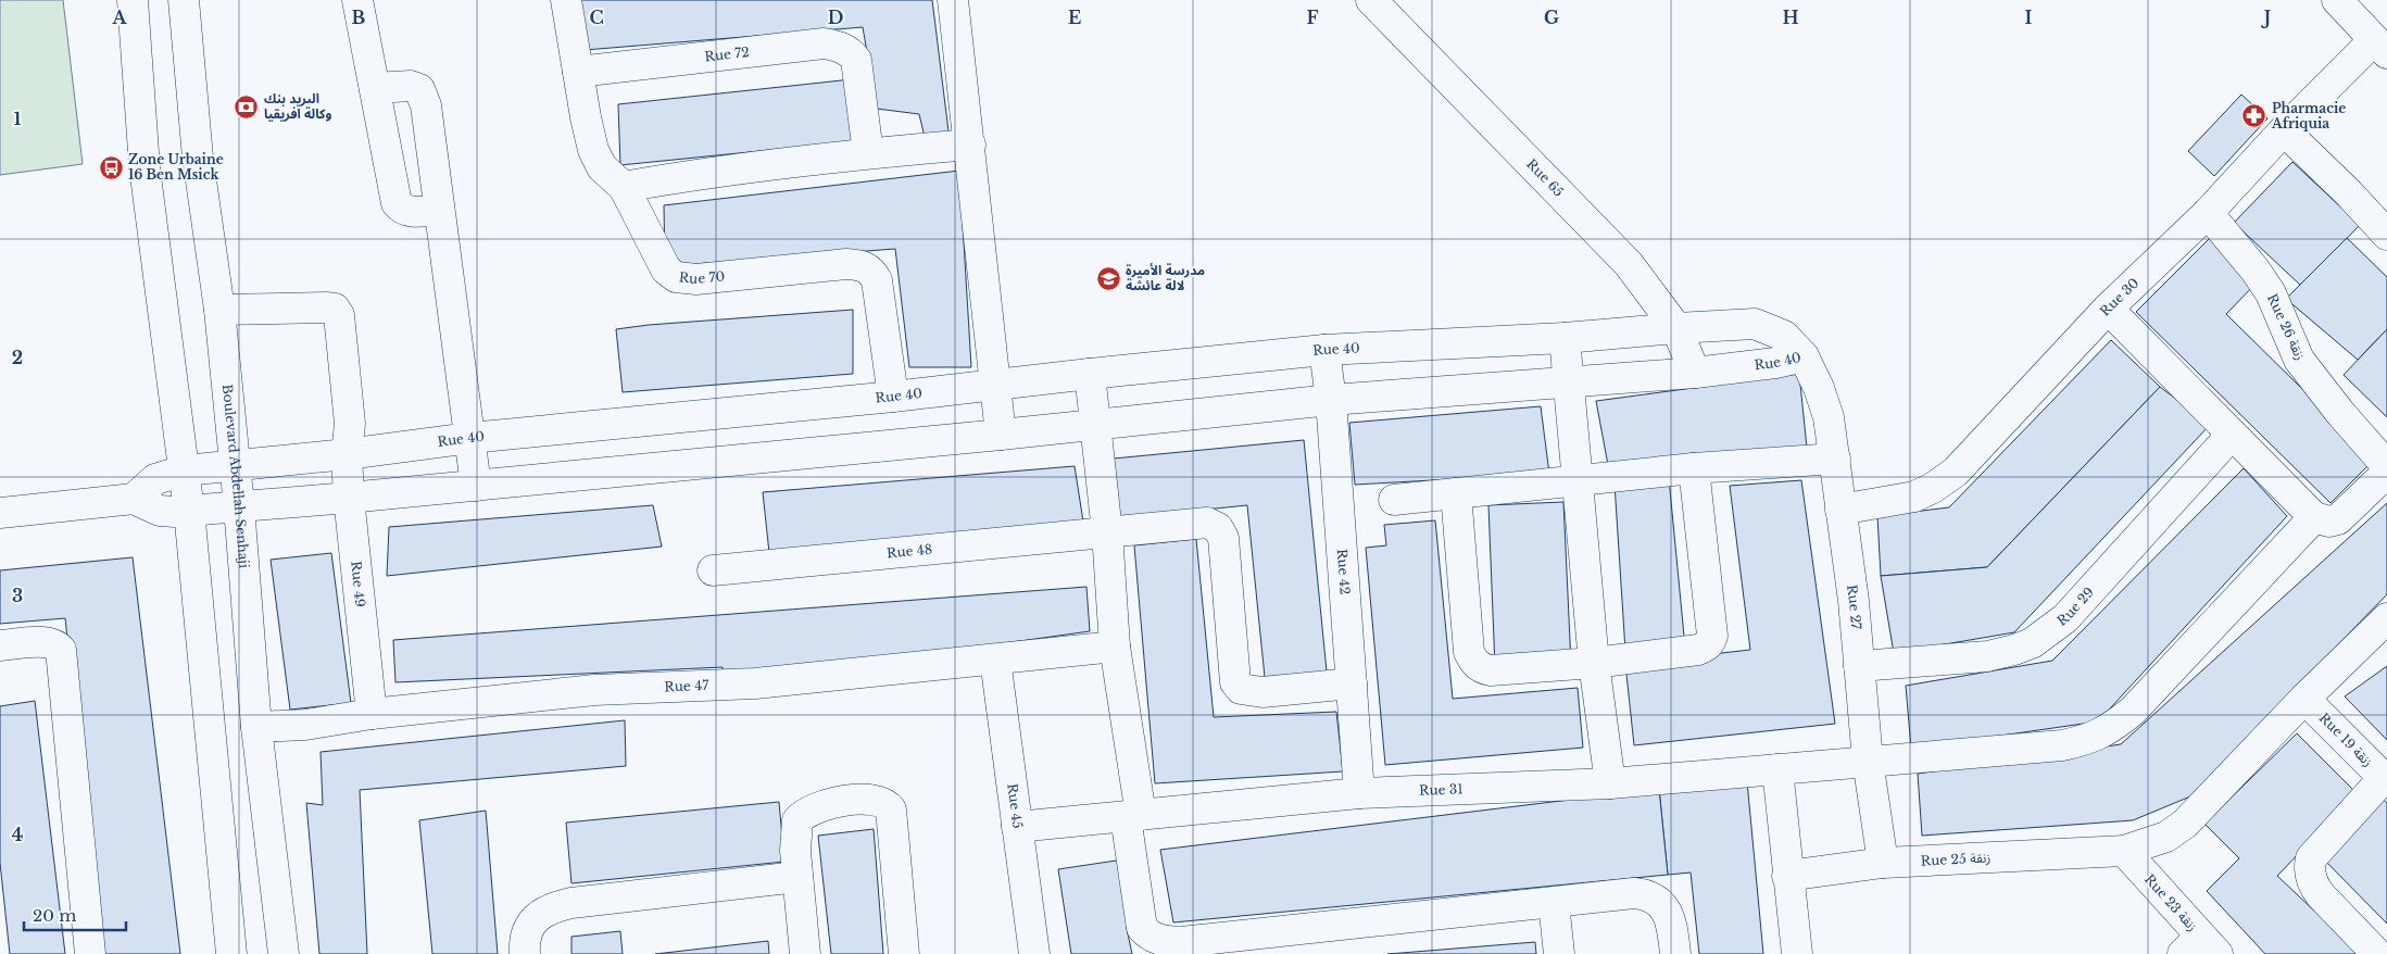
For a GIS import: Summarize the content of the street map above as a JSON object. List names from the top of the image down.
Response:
{
  "streets": {
    "street": [
      "Rue 72",
      "Rue 65",
      "Rue 70",
      "Rue 30",
      "Rue 26 زنقة",
      "Rue 40",
      "Boulevard Abdellah Senhaji",
      "Rue 48",
      "Rue 42",
      "Rue 49",
      "Rue 29",
      "Rue 27",
      "Rue 47",
      "Rue 19 زنقة",
      "Rue 31",
      "Rue 45",
      "Rue 25 زنقة",
      "Rue 23 زنقة"
    ]
  },
  "crossings": [
    ["Rue 72", "Rue 70"],
    ["Rue 65", "Rue 40"],
    ["Rue 70", "Rue 40"],
    ["Rue 30", "Rue 26 زنقة"],
    ["Rue 30", "Rue 27"],
    ["Rue 40", "Boulevard Abdellah Senhaji"],
    ["Rue 40", "Rue 42"],
    ["Rue 40", "Rue 49"],
    ["Rue 40", "Rue 27"],
    ["Boulevard Abdellah Senhaji", "Rue 49"],
    ["Boulevard Abdellah Senhaji", "Rue 47"],
    ["Rue 48", "Rue 42"],
    ["Rue 42", "Rue 31"],
    ["Rue 49", "Rue 47"],
    ["Rue 29", "Rue 27"],
    ["Rue 27", "Rue 31"],
    ["Rue 27", "Rue 25 زنقة"],
    ["Rue 47", "Rue 45"],
    ["Rue 19 زنقة", "Rue 25 زنقة"],
    ["Rue 31", "Rue 45"],
    ["Rue 25 زنقة", "Rue 23 زنقة"]
  ],
  "places": {
    "bank": ["البريد بنك وكالة افريقيا"],
    "pharmacy": ["Pharmacie Afriquia"],
    "bus stop": ["Zone Urbaine 16 Ben Msick"],
    "school or university": ["مدرسة الأميرة لالة عائشة"]
  },
  "scale_bar": "20 m",
  "grid": {
    "columns": [
      "A",
      "B",
      "C",
      "D",
      "E",
      "F",
      "G",
      "H",
      "I",
      "J"
    ],
    "rows": [
      "1",
      "2",
      "3",
      "4"
    ]
  }
}
